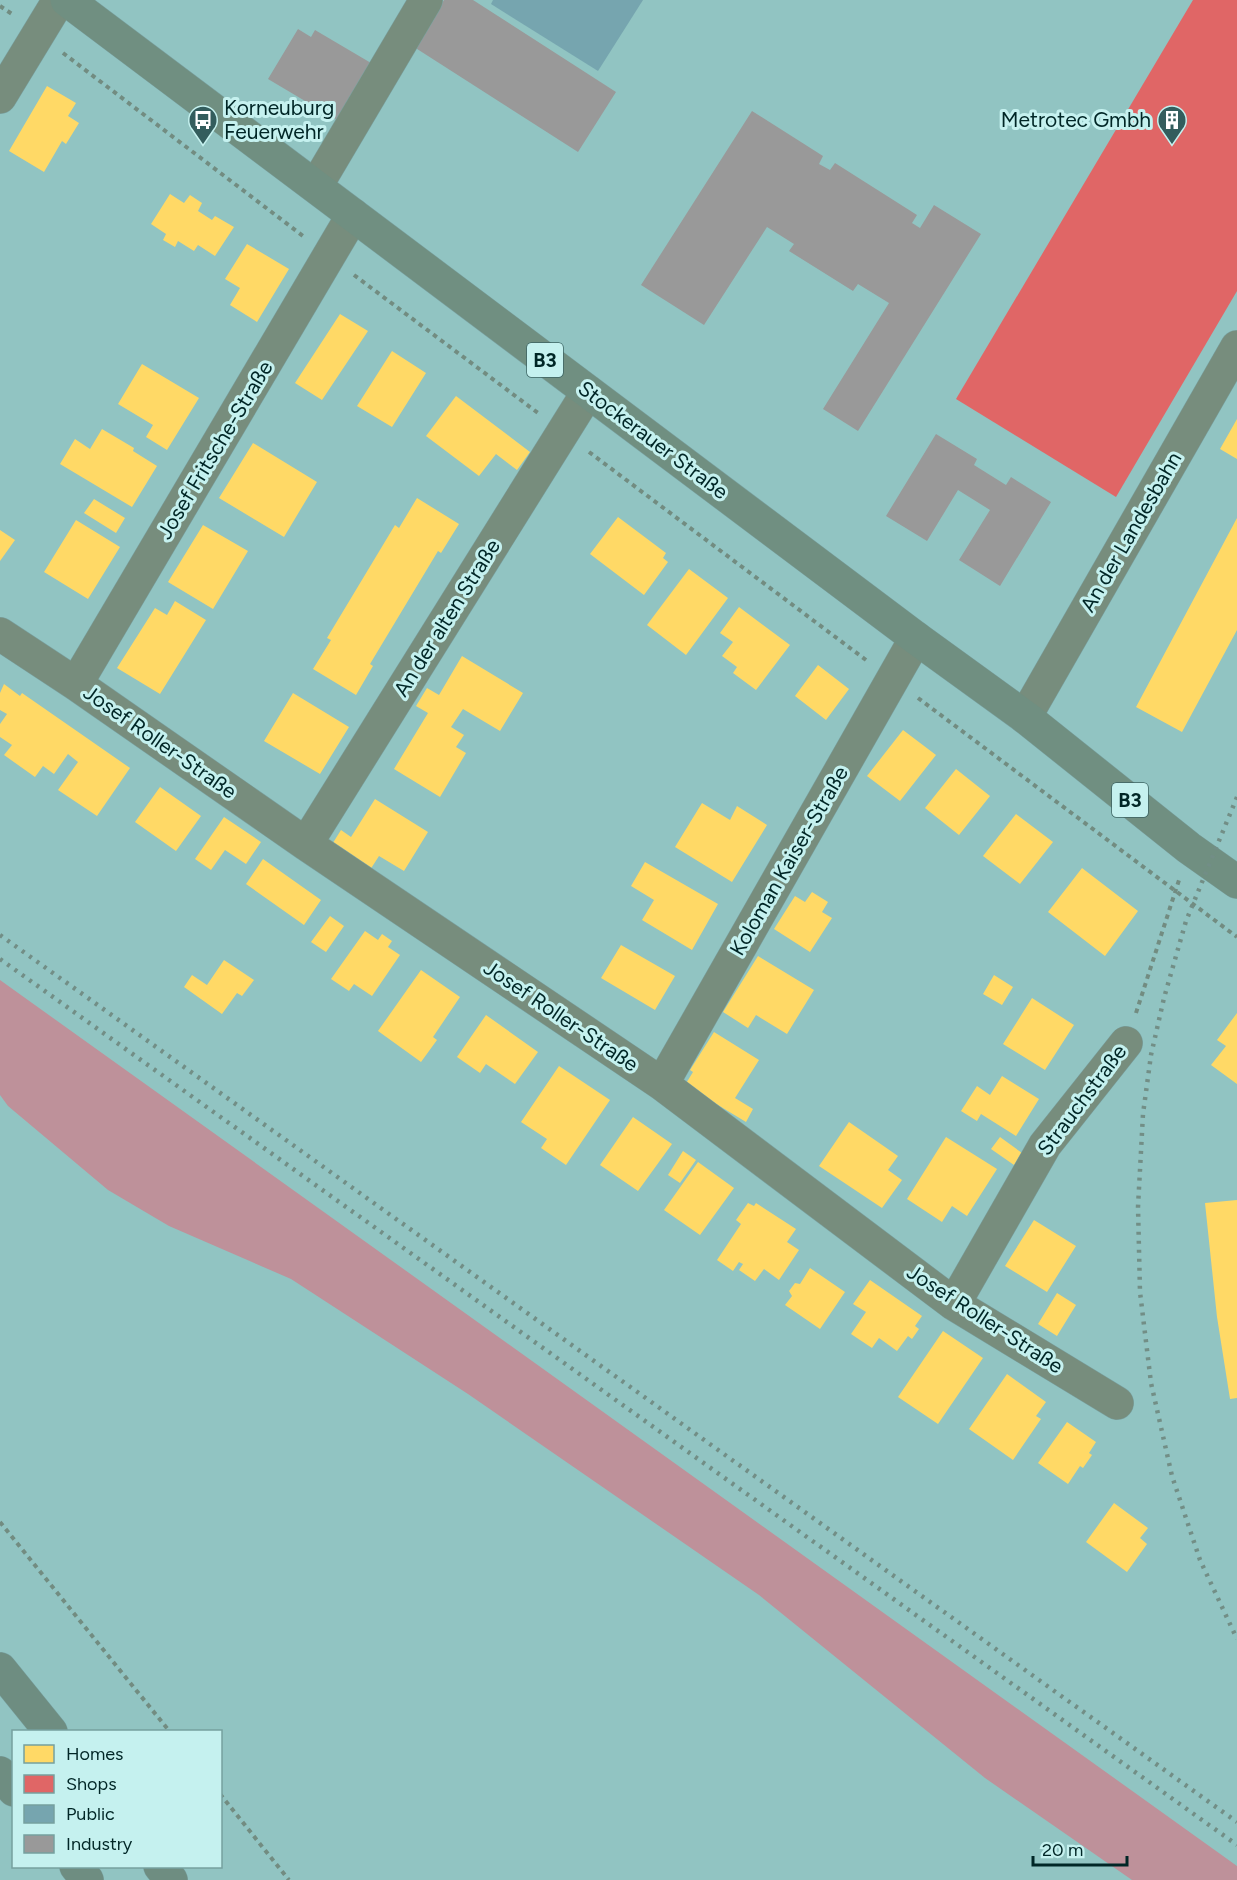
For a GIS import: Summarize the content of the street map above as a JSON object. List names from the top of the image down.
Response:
{
  "streets": {
    "main road": ["B3", "Stockerauer Straße"],
    "street": [
      "Josef Fritsche-Straße",
      "An der Landesbahn",
      "An der alten Straße",
      "Josef Roller-Straße",
      "Koloman Kaiser-Straße",
      "Strauchstraße"
    ]
  },
  "crossings": [
    ["Stockerauer Straße", "Josef Fritsche-Straße"],
    ["Stockerauer Straße", "An der Landesbahn"],
    ["Stockerauer Straße", "An der alten Straße"],
    ["Stockerauer Straße", "Koloman Kaiser-Straße"],
    ["Stockerauer Straße", "Strauchstraße"],
    ["Josef Fritsche-Straße", "Josef Roller-Straße"],
    ["An der alten Straße", "Josef Roller-Straße"],
    ["Josef Roller-Straße", "Koloman Kaiser-Straße"],
    ["Josef Roller-Straße", "Strauchstraße"]
  ],
  "places": {
    "bus stop": ["Korneuburg Feuerwehr"],
    "building": ["Metrotec Gmbh"]
  },
  "legend": [
    "Homes",
    "Shops",
    "Public",
    "Industry"
  ],
  "scale_bar": "20 m"
}
